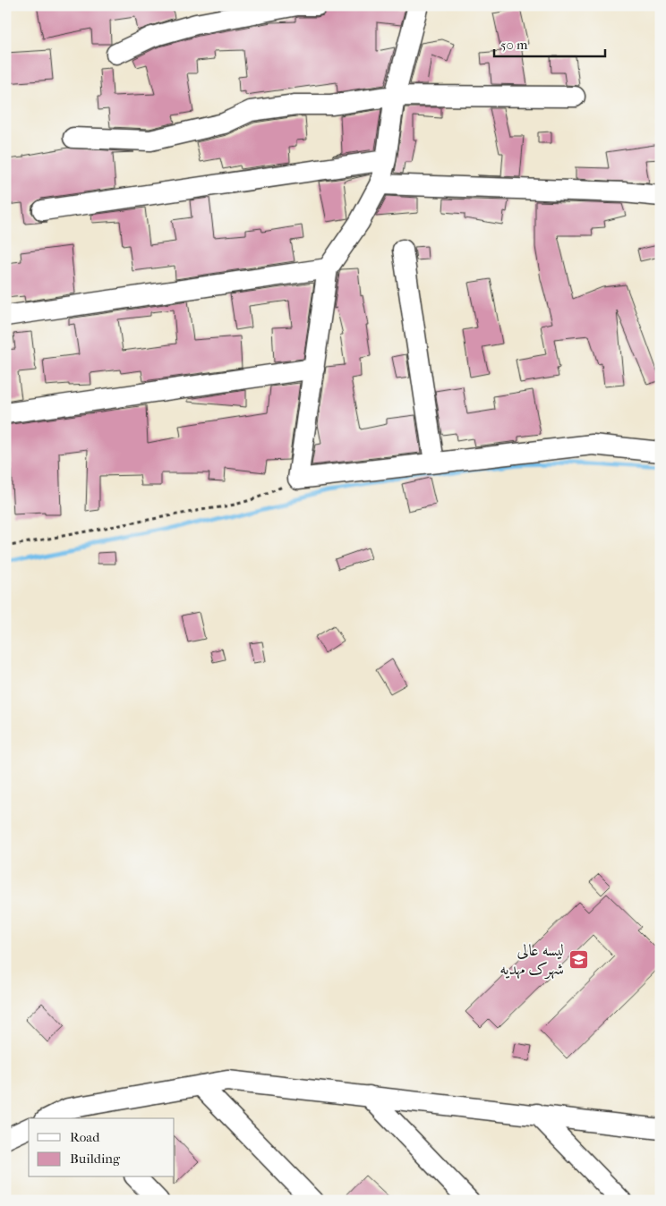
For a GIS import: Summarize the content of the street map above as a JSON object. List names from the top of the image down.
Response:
{
  "places": {
    "school or university": ["لیسه عالی شهرک مهدیه"]
  },
  "legend": ["Road", "Building"],
  "scale_bar": "50 m"
}
